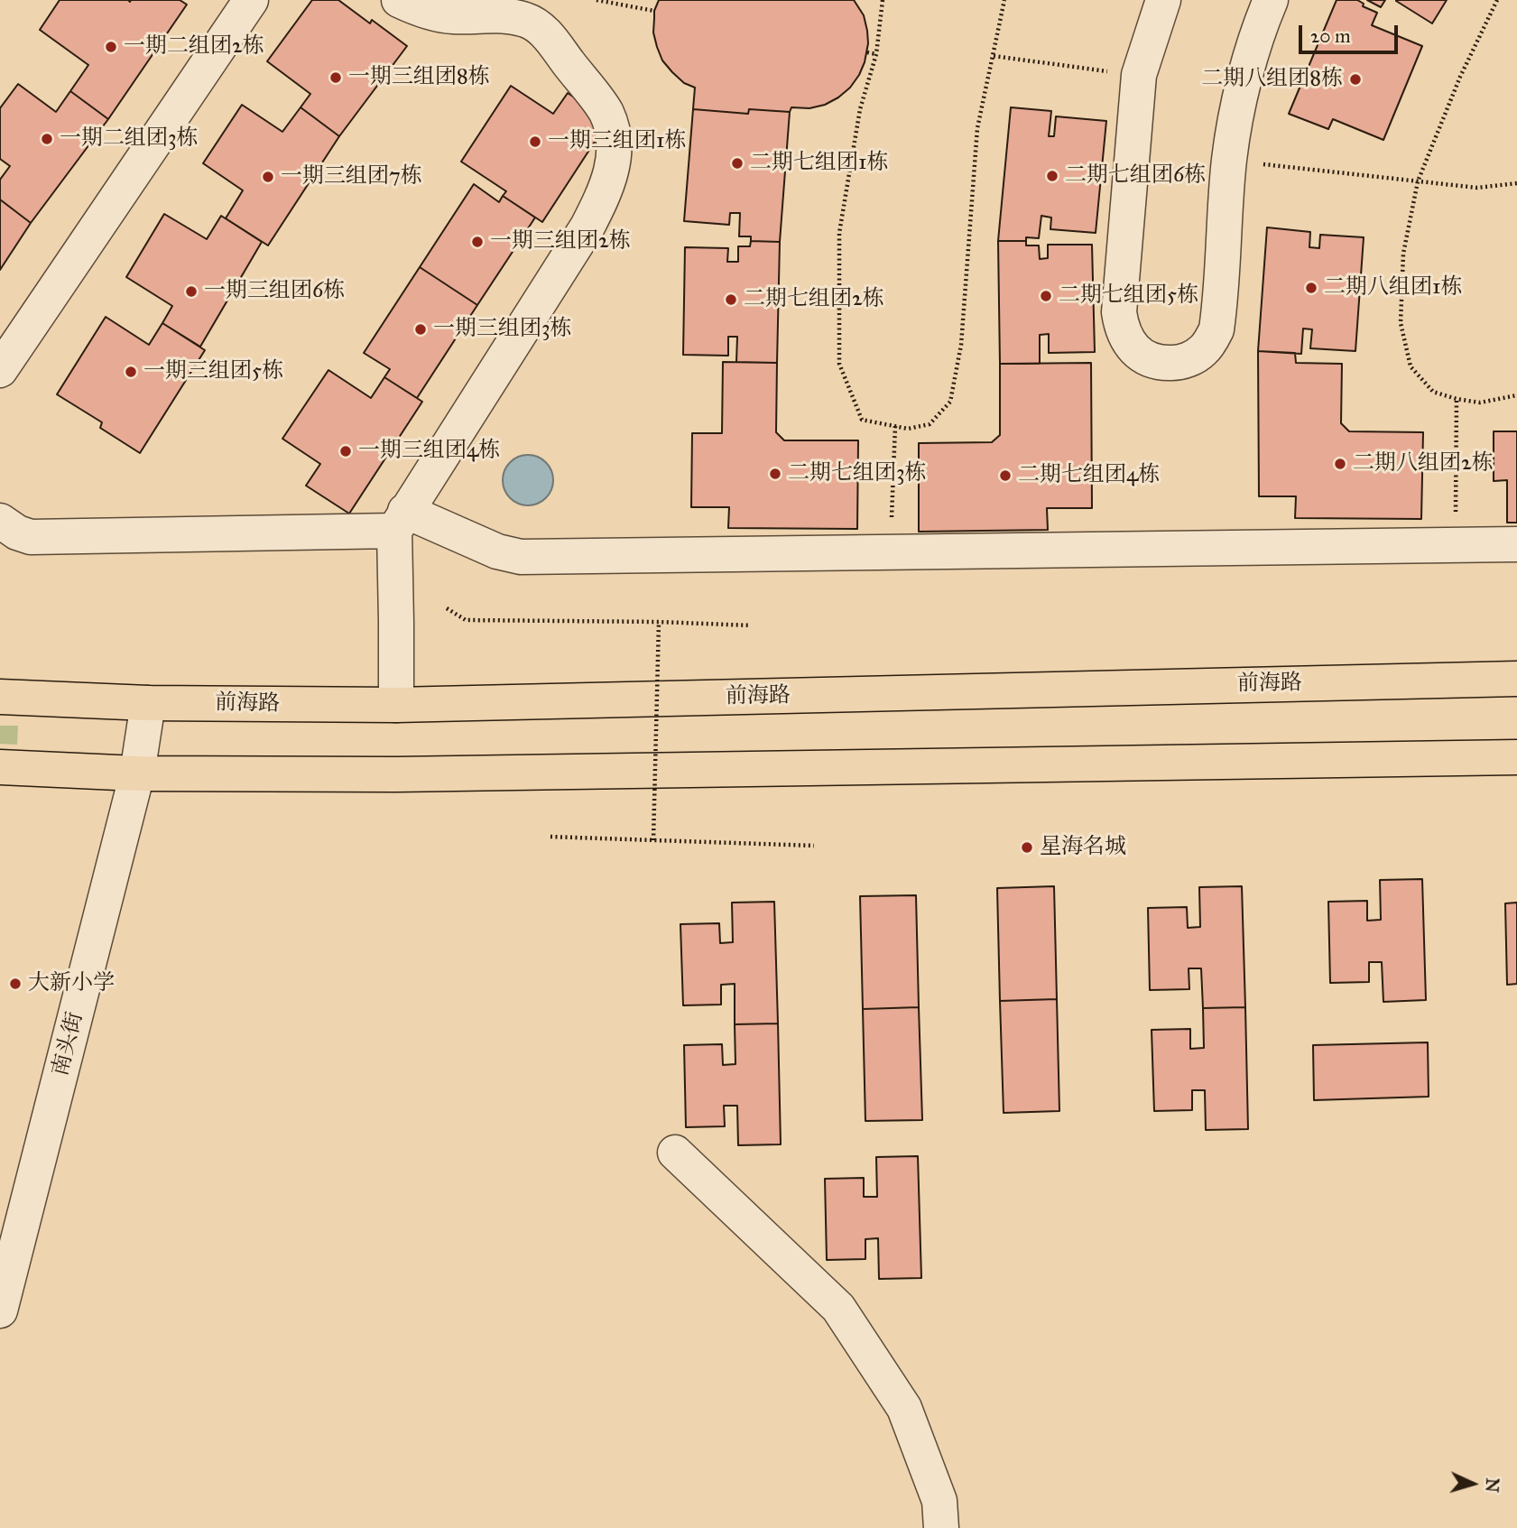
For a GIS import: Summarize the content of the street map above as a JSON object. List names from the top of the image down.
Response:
{
  "streets": {
    "main road": ["前海路"],
    "street": ["南头街"]
  },
  "crossings": [
    ["前海路", "南头街"]
  ],
  "places": [
    "一期二组团2栋",
    "一期三组团8栋",
    "二期八组团8栋",
    "一期二组团3栋",
    "一期三组团1栋",
    "二期七组团1栋",
    "二期七组团6栋",
    "一期三组团7栋",
    "一期三组团2栋",
    "二期八组团1栋",
    "一期三组团6栋",
    "二期七组团5栋",
    "二期七组团2栋",
    "一期三组团3栋",
    "一期三组团5栋",
    "一期三组团4栋",
    "二期八组团2栋",
    "二期七组团3栋",
    "二期七组团4栋",
    "星海名城",
    "大新小学"
  ],
  "scale_bar": "20 m",
  "north": "right"
}
